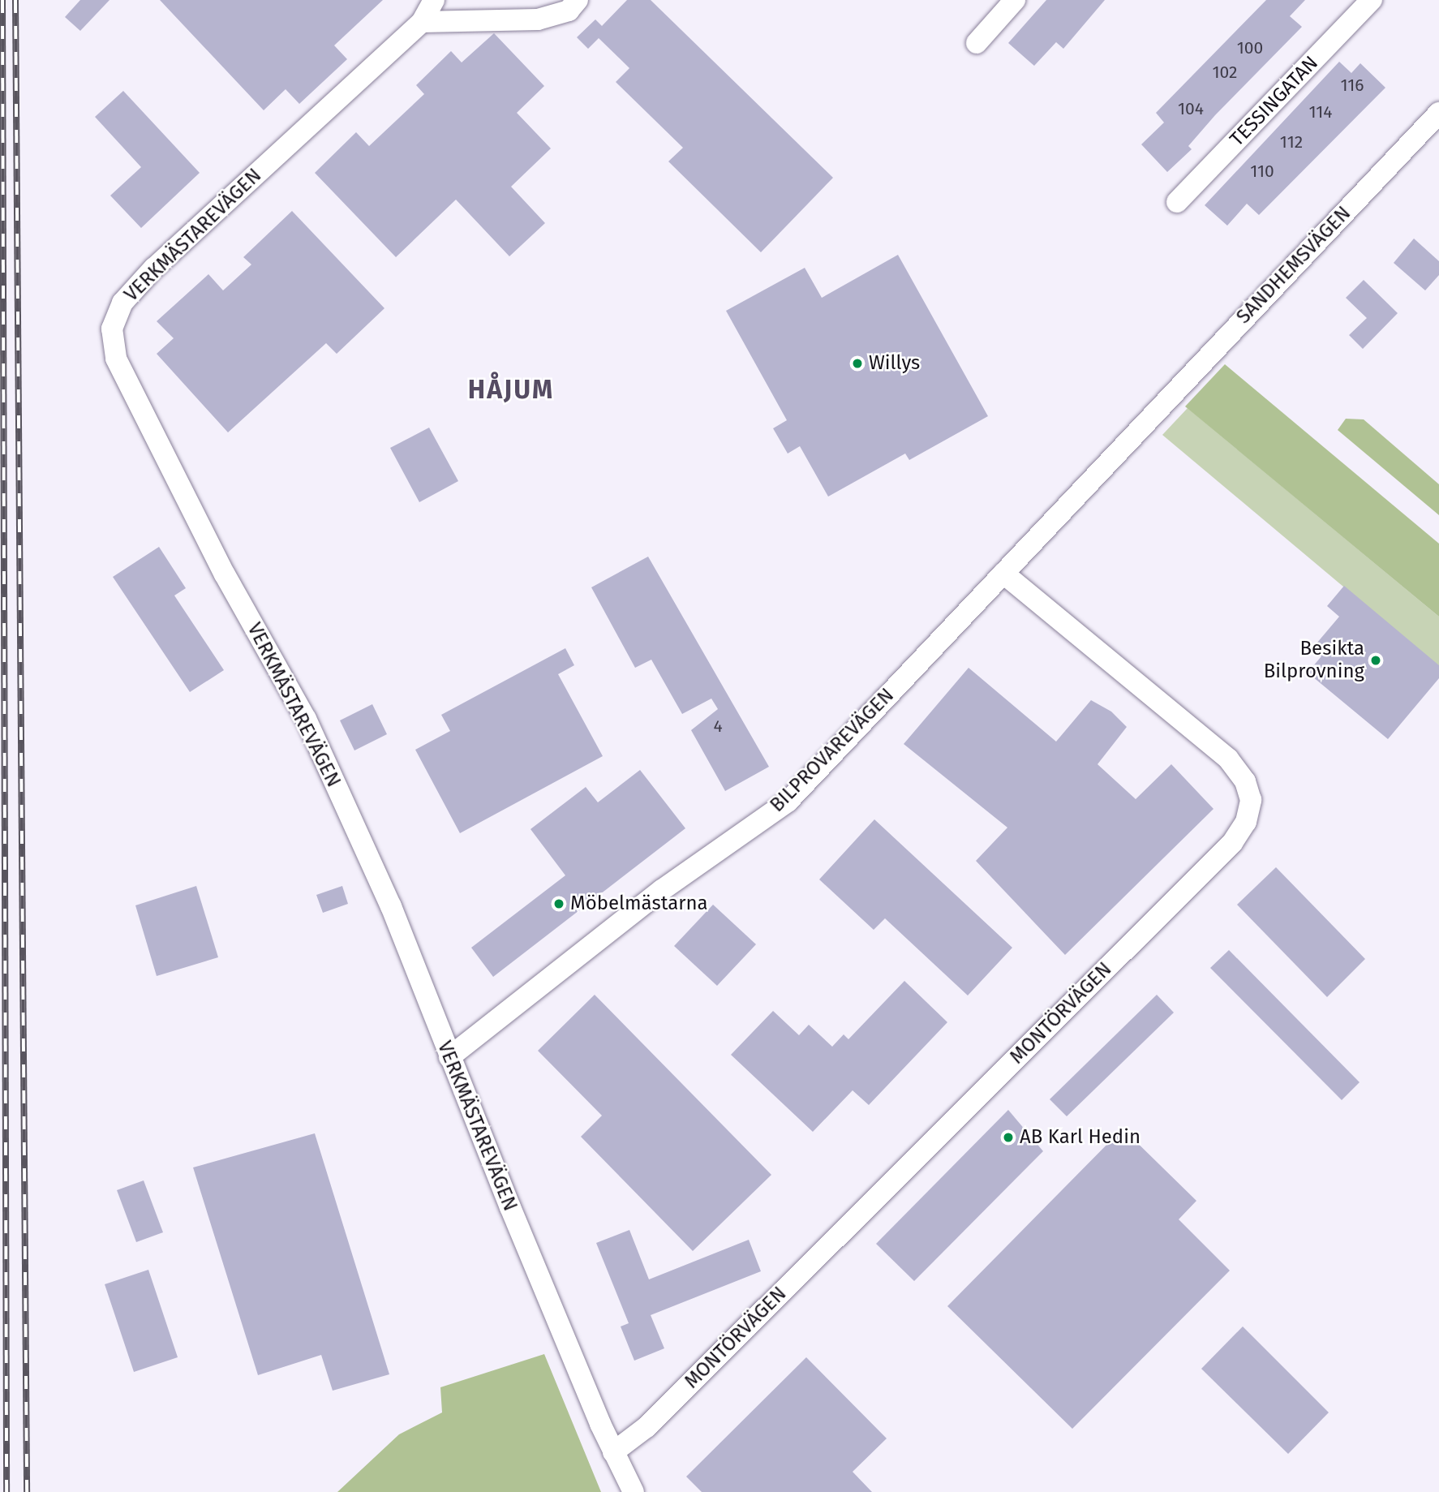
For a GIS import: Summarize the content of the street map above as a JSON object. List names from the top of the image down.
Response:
{
  "streets": {
    "street": [
      "TESSINGATAN",
      "VERKMÄSTAREVÄGEN",
      "SANDHEMSVÄGEN",
      "BILPROVAREVÄGEN",
      "MONTÖRVÄGEN"
    ]
  },
  "crossings": [
    ["VERKMÄSTAREVÄGEN", "BILPROVAREVÄGEN"],
    ["VERKMÄSTAREVÄGEN", "MONTÖRVÄGEN"],
    ["SANDHEMSVÄGEN", "BILPROVAREVÄGEN"],
    ["BILPROVAREVÄGEN", "MONTÖRVÄGEN"]
  ],
  "districts": ["HÅJUM"],
  "places": [
    "Willys",
    "Besikta Bilprovning",
    "Möbelmästarna",
    "AB Karl Hedin"
  ],
  "house_numbers": [
    "100",
    "102",
    "116",
    "104",
    "114",
    "112",
    "110",
    "4"
  ]
}
